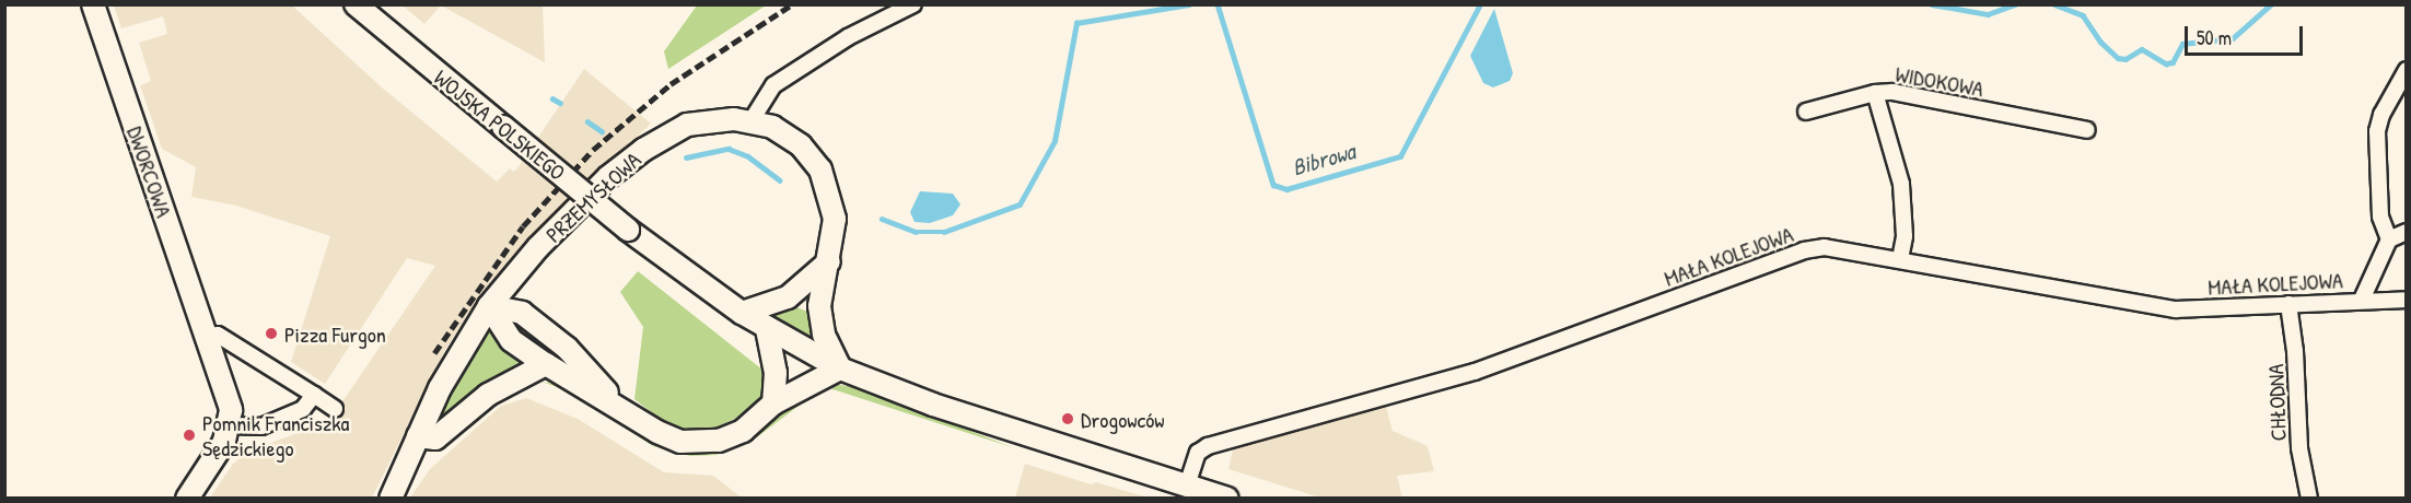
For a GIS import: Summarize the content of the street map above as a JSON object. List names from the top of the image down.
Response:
{
  "streets": {
    "main road": ["WOJSKA POLSKIEGO", "DWORCOWA", "PRZEMYSŁOWA"],
    "street": ["WIDOKOWA", "MAŁA KOLEJOWA", "CHŁODNA"]
  },
  "crossings": [
    ["WIDOKOWA", "MAŁA KOLEJOWA"],
    ["MAŁA KOLEJOWA", "CHŁODNA"]
  ],
  "water": ["Bibrowa"],
  "places": ["Pizza Furgon", "Drogowców", "Pomnik Franciszka Sędzickiego"],
  "scale_bar": "50 m"
}
